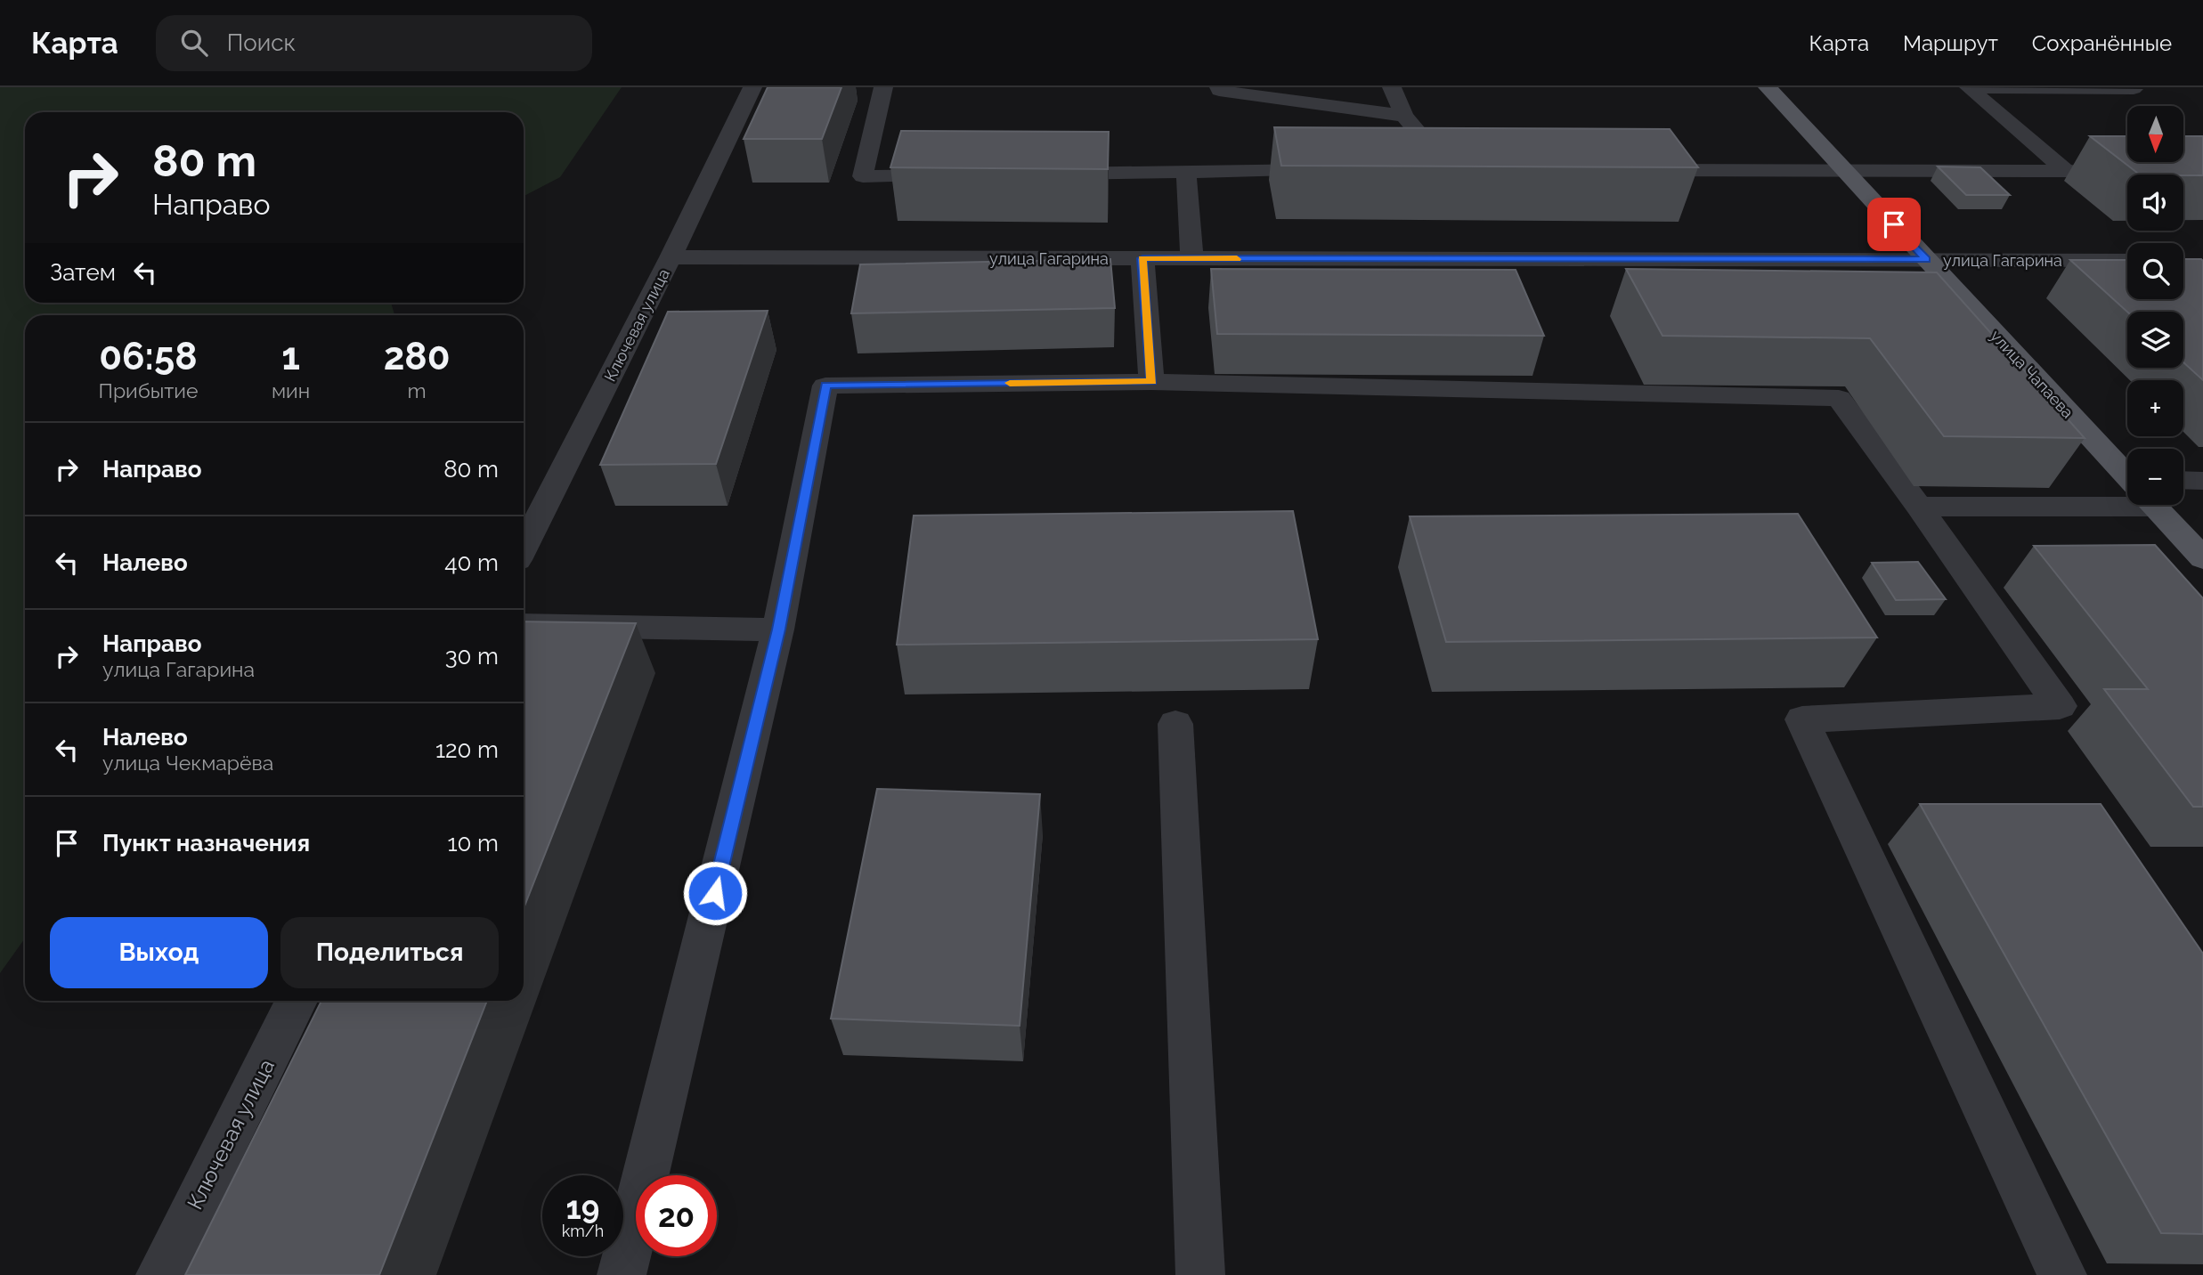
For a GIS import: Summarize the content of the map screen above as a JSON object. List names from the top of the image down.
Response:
{
  "streets": {
    "main road": ["улица Чапаева"],
    "street": ["улица Гагарина", "Ключевая улица"]
  },
  "crossings": [
    ["улица Гагарина", "Ключевая улица"],
    ["улица Гагарина", "улица Чапаева"]
  ],
  "north": "bottom",
  "page": {
    "header": "Карта",
    "search": "Поиск",
    "nav": ["Карта", "Маршрут", "Сохранённые"],
    "map_buttons": ["+", "−"],
    "turn": ["80 m", "Направо"],
    "then": "Затем",
    "eta": [
      "06:58",
      "Прибытие",
      "1",
      "мин",
      "280",
      "m"
    ],
    "list": [
      {
        "name": "Направо",
        "value": "80 m"
      },
      {
        "name": "Налево",
        "value": "40 m"
      },
      {
        "name": "Направо",
        "note": "улица Гагарина",
        "value": "30 m"
      },
      {
        "name": "Налево",
        "note": "улица Чекмарёва",
        "value": "120 m"
      },
      {
        "name": "Пункт назначения",
        "value": "10 m"
      }
    ],
    "buttons": ["Выход", "Поделиться"],
    "speed": "19 km/h",
    "limit": "20"
  }
}
